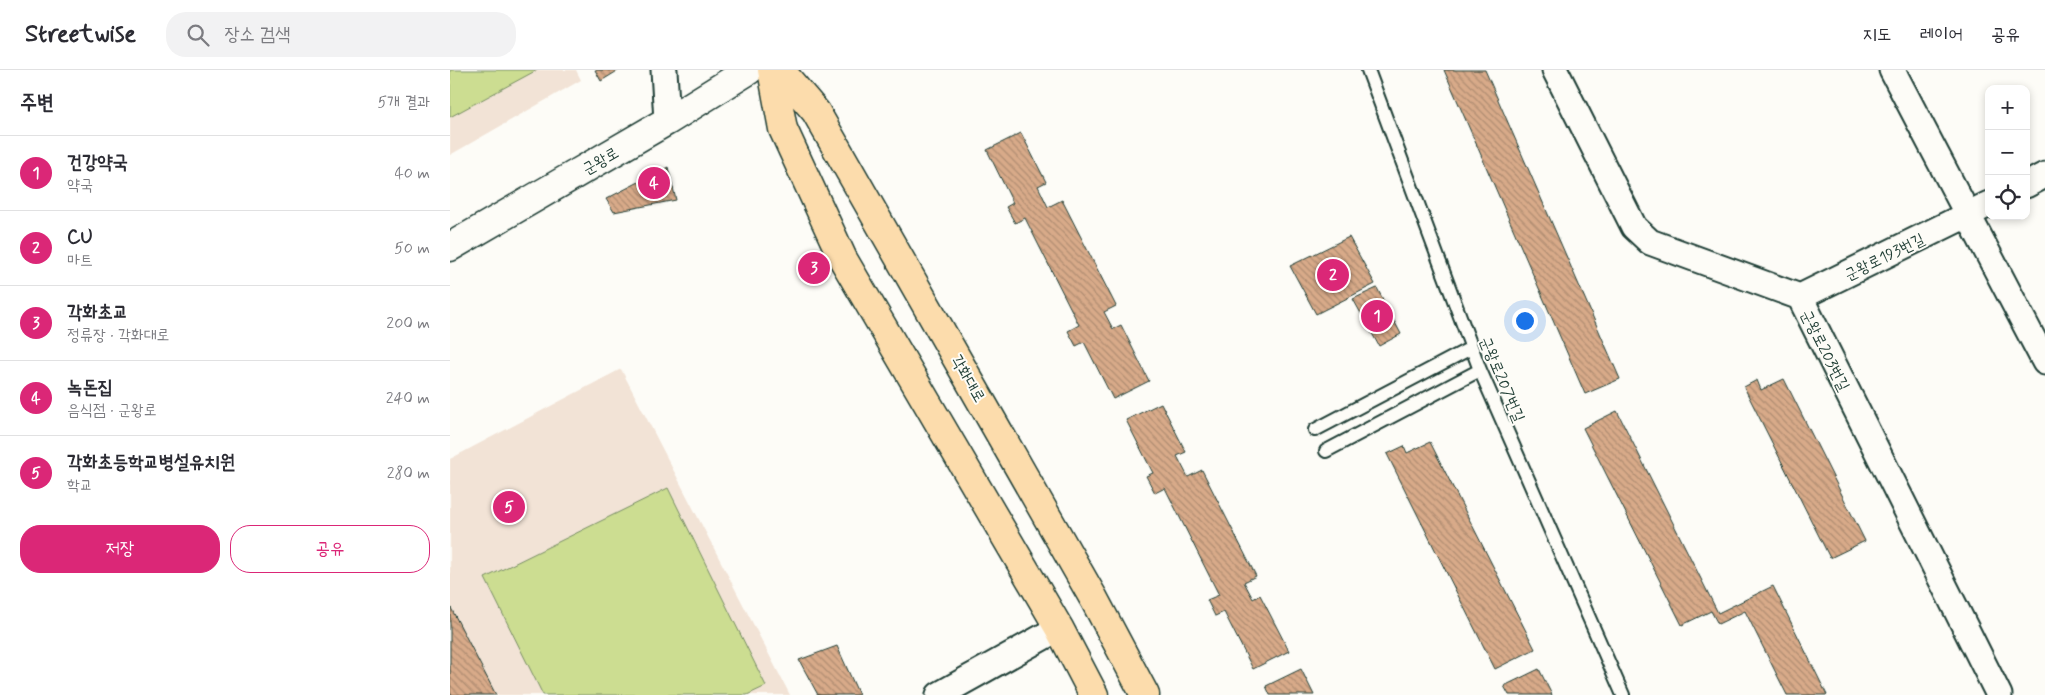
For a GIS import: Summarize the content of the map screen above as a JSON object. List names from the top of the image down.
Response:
{
  "streets": {
    "main road": ["군왕로", "각화대로"],
    "street": ["군왕로193번길", "군왕로203번길"],
    "lane": ["군왕로207번길"]
  },
  "crossings": [
    ["군왕로193번길", "군왕로203번길"]
  ],
  "page": {
    "header": "Streetwise",
    "search": "장소 검색",
    "nav": ["지도", "레이어", "공유"],
    "heading": ["주변", "5개 결과"],
    "map_buttons": ["+", "−"],
    "list": [
      {
        "mark": "1",
        "name": "건강약국",
        "note": "약국",
        "value": "40 m"
      },
      {
        "mark": "2",
        "name": "CU",
        "note": "마트",
        "value": "50 m"
      },
      {
        "mark": "3",
        "name": "각화초교",
        "note": "정류장 · 각화대로",
        "value": "200 m"
      },
      {
        "mark": "4",
        "name": "녹돈집",
        "note": "음식점 · 군왕로",
        "value": "240 m"
      },
      {
        "mark": "5",
        "name": "각화초등학교병설유치원",
        "note": "학교",
        "value": "280 m"
      }
    ],
    "pins": [
      "4",
      "3",
      "2",
      "1",
      "5"
    ],
    "buttons": ["저장", "공유"]
  }
}
